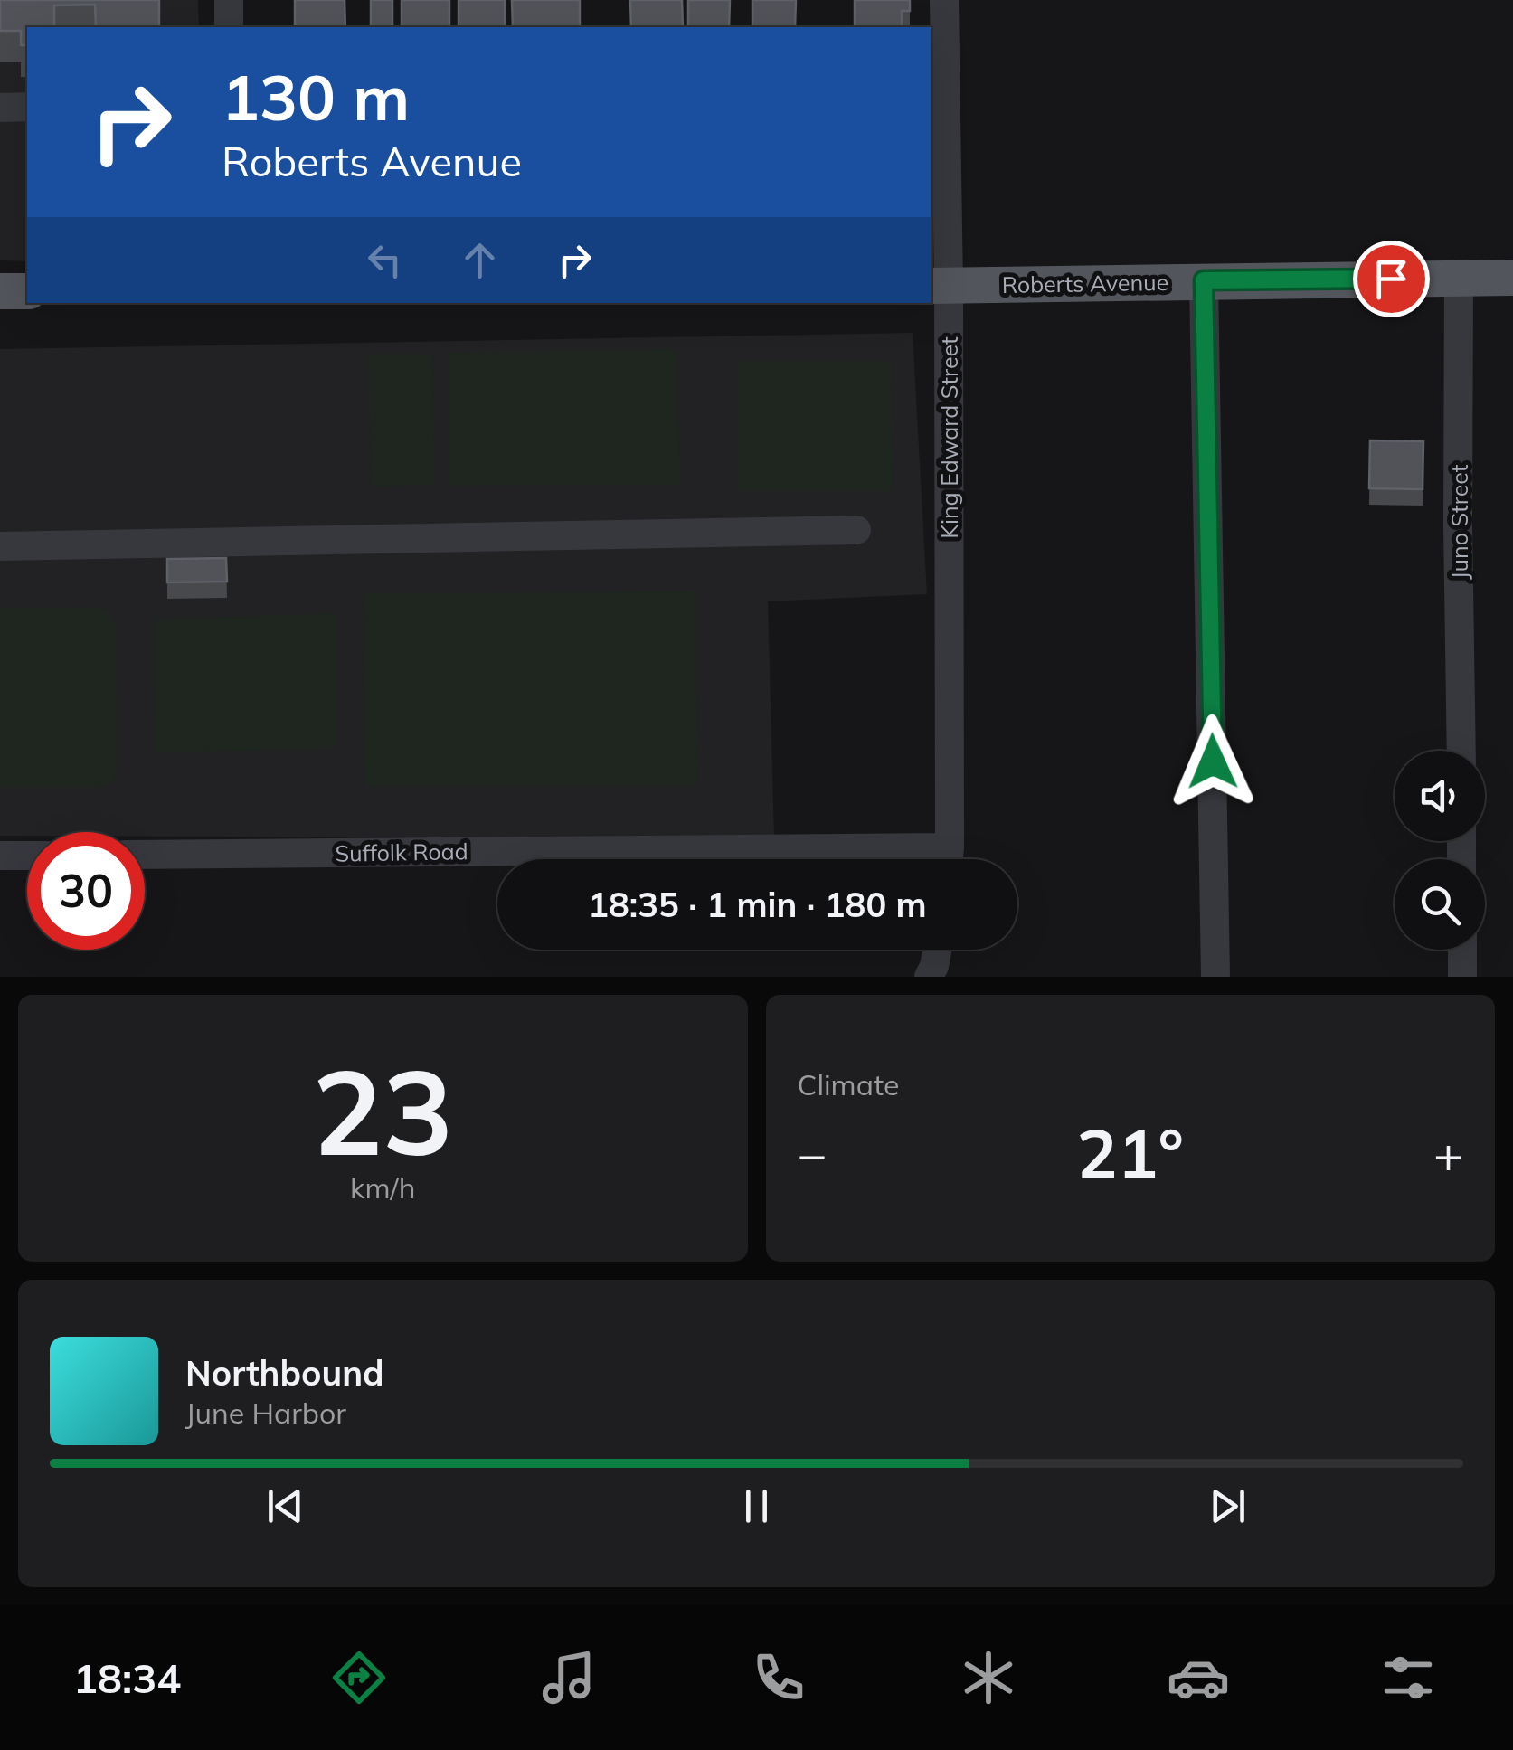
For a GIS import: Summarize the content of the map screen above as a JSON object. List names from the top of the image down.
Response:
{
  "streets": {
    "main road": ["Roberts Avenue"],
    "street": ["King Edward Street", "Juno Street", "Suffolk Road"]
  },
  "crossings": [
    ["Roberts Avenue", "King Edward Street"],
    ["Roberts Avenue", "Juno Street"]
  ],
  "page": {
    "turn": ["130 m", "Roberts Avenue"],
    "limit": "30",
    "trip": "18:35 · 1 min · 180 m",
    "tile": [
      ["23", "km/h"],
      "Climate"
    ],
    "heat": ["−", "21°", "+"],
    "song": ["Northbound", "June Harbor"],
    "tabs": "18:34"
  }
}
